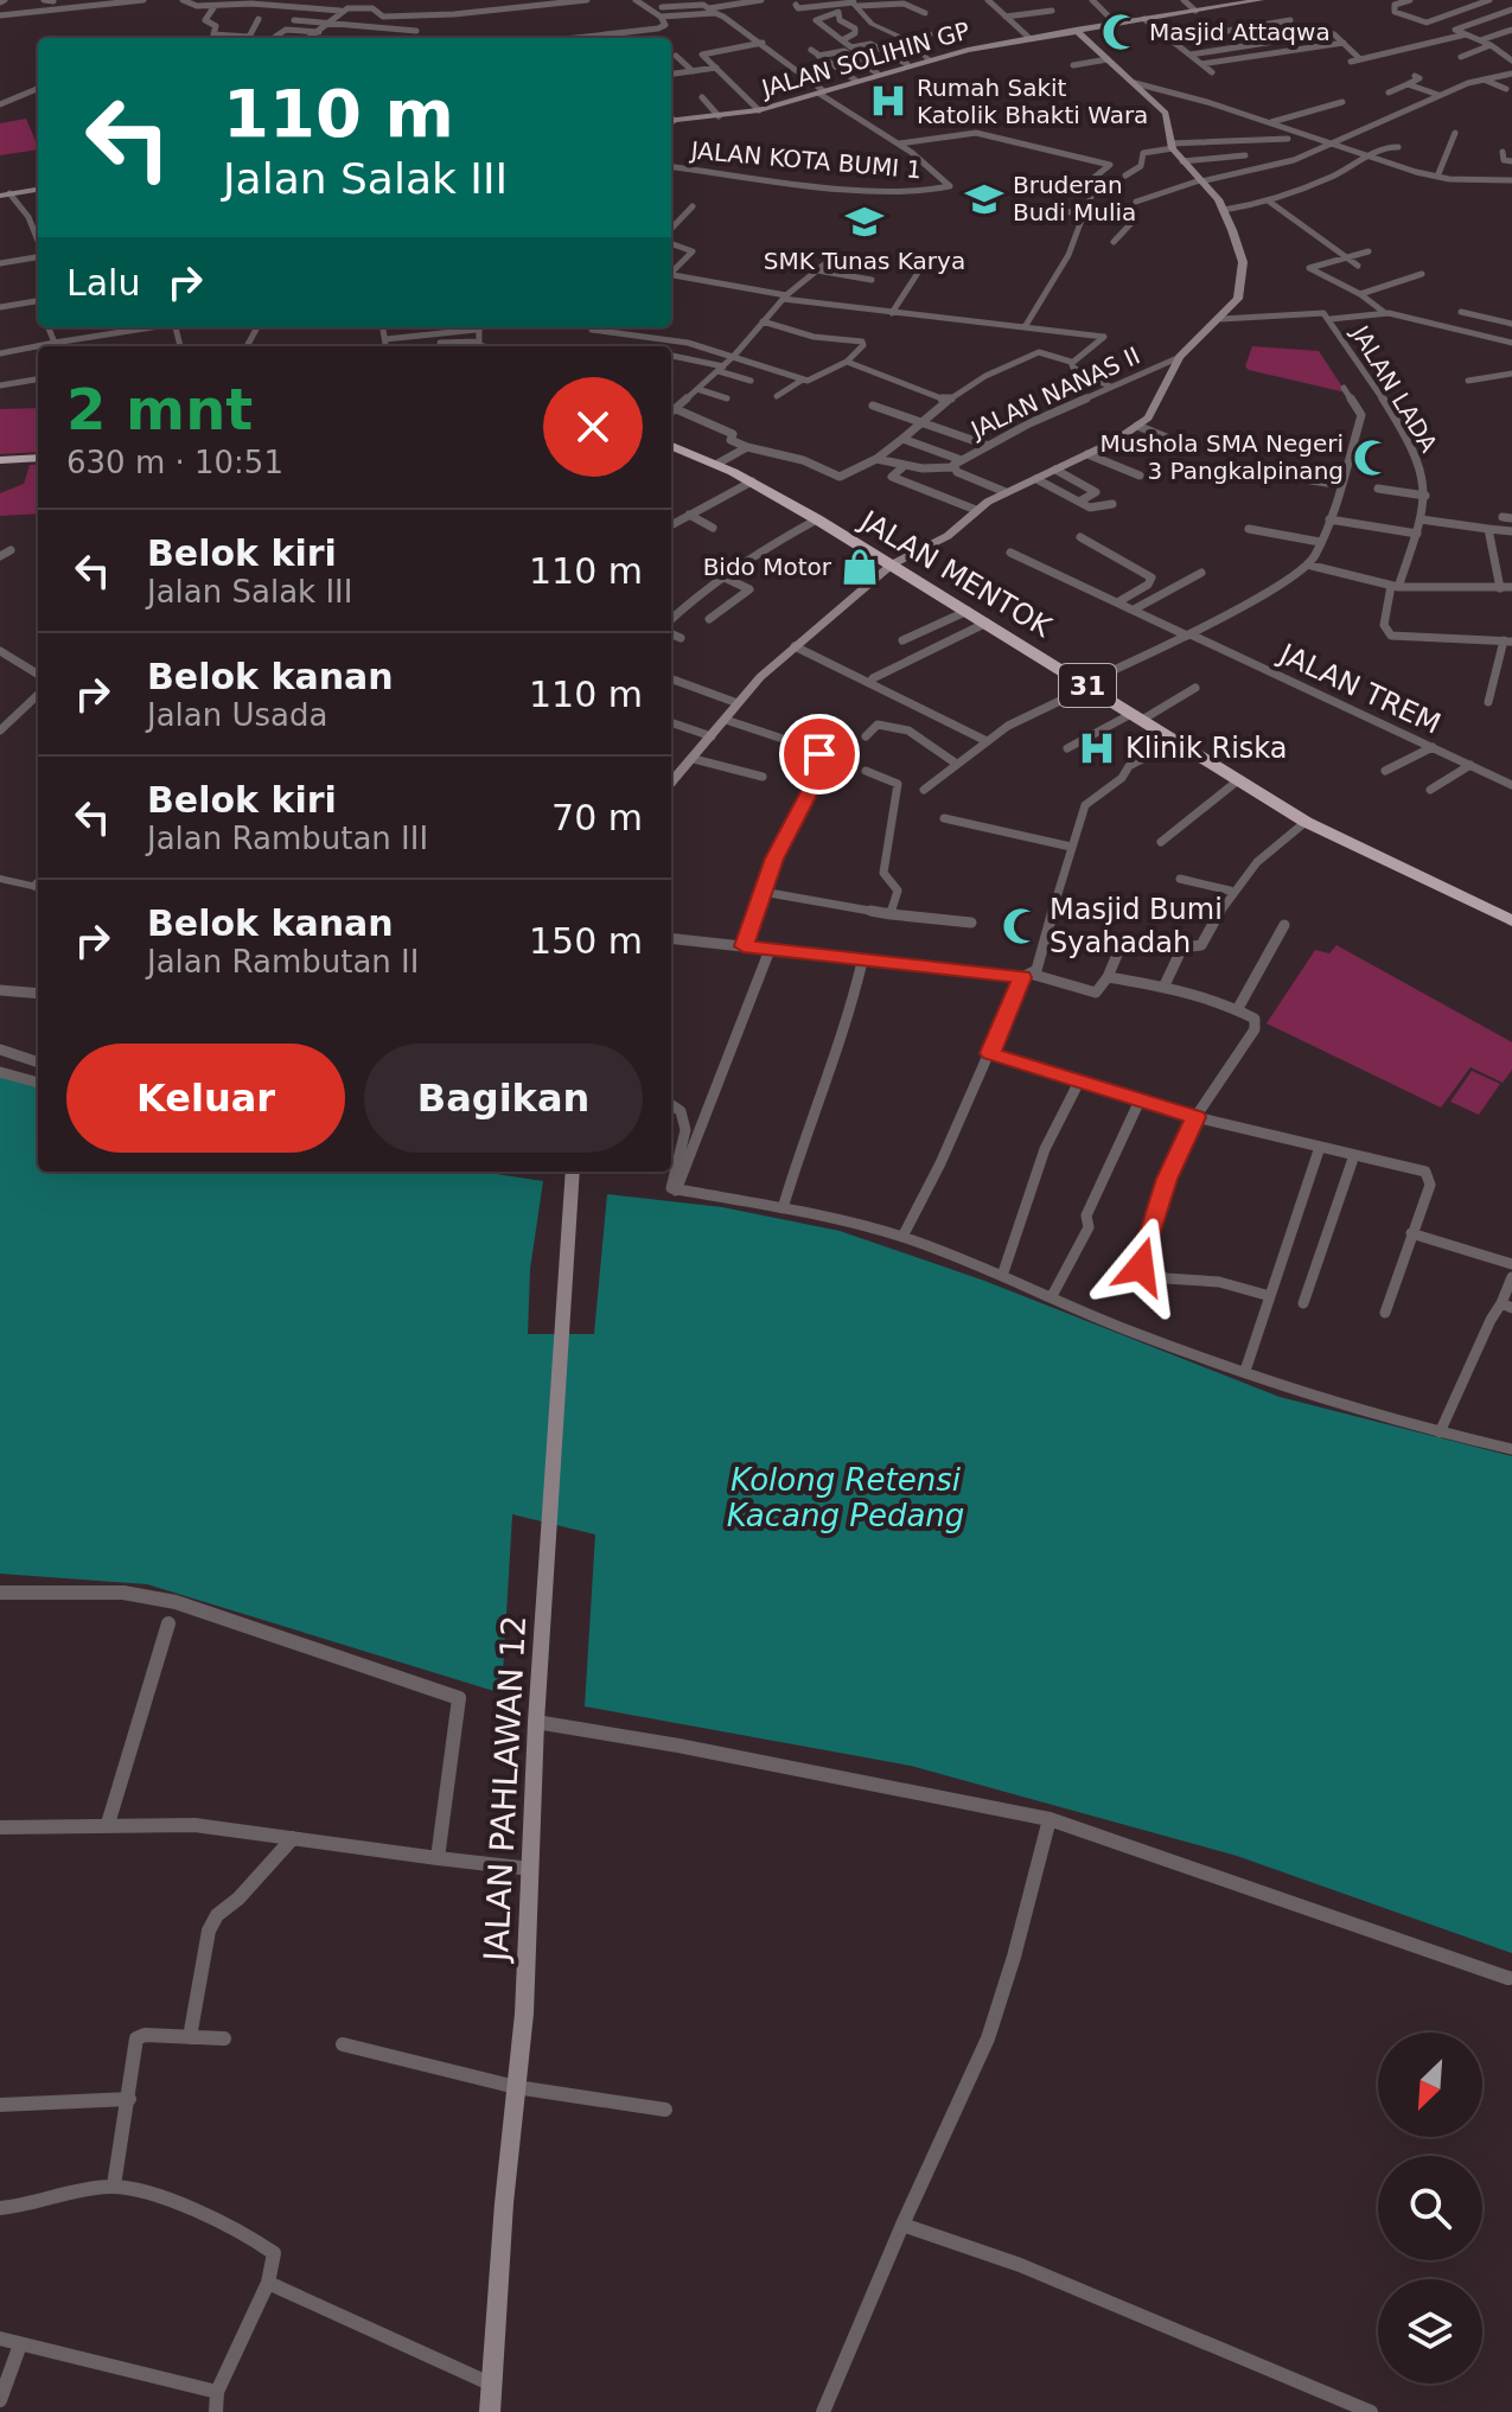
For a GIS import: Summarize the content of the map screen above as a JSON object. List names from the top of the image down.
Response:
{
  "streets": {
    "highway": ["JALAN MENTOK", "31"],
    "main road": ["JALAN SOLIHIN GP", "JALAN PAHLAWAN 12"],
    "street": [
      "JALAN KOTA BUMI 1",
      "JALAN LADA",
      "JALAN NANAS II",
      "JALAN TREM"
    ]
  },
  "crossings": [
    ["JALAN SOLIHIN GP", "JALAN KOTA BUMI 1"]
  ],
  "water": ["Kolong Retensi Kacang Pedang"],
  "places": {
    "mosque": ["Masjid Attaqwa", "Mushola SMA Negeri 3 Pangkalpinang", "Masjid Bumi Syahadah"],
    "hospital": ["Rumah Sakit Katolik Bhakti Wara", "Klinik Riska"],
    "school or university": ["Bruderan Budi Mulia", "SMK Tunas Karya"],
    "shop": ["Bido Motor"]
  },
  "north": "bottom left",
  "page": {
    "turn": ["110 m", "Jalan Salak III"],
    "then": "Lalu",
    "heading": ["2 mnt", "630 m · 10:51"],
    "list": [
      {
        "name": "Belok kiri",
        "note": "Jalan Salak III",
        "value": "110 m"
      },
      {
        "name": "Belok kanan",
        "note": "Jalan Usada",
        "value": "110 m"
      },
      {
        "name": "Belok kiri",
        "note": "Jalan Rambutan III",
        "value": "70 m"
      },
      {
        "name": "Belok kanan",
        "note": "Jalan Rambutan II",
        "value": "150 m"
      }
    ],
    "buttons": ["Keluar", "Bagikan"]
  }
}
